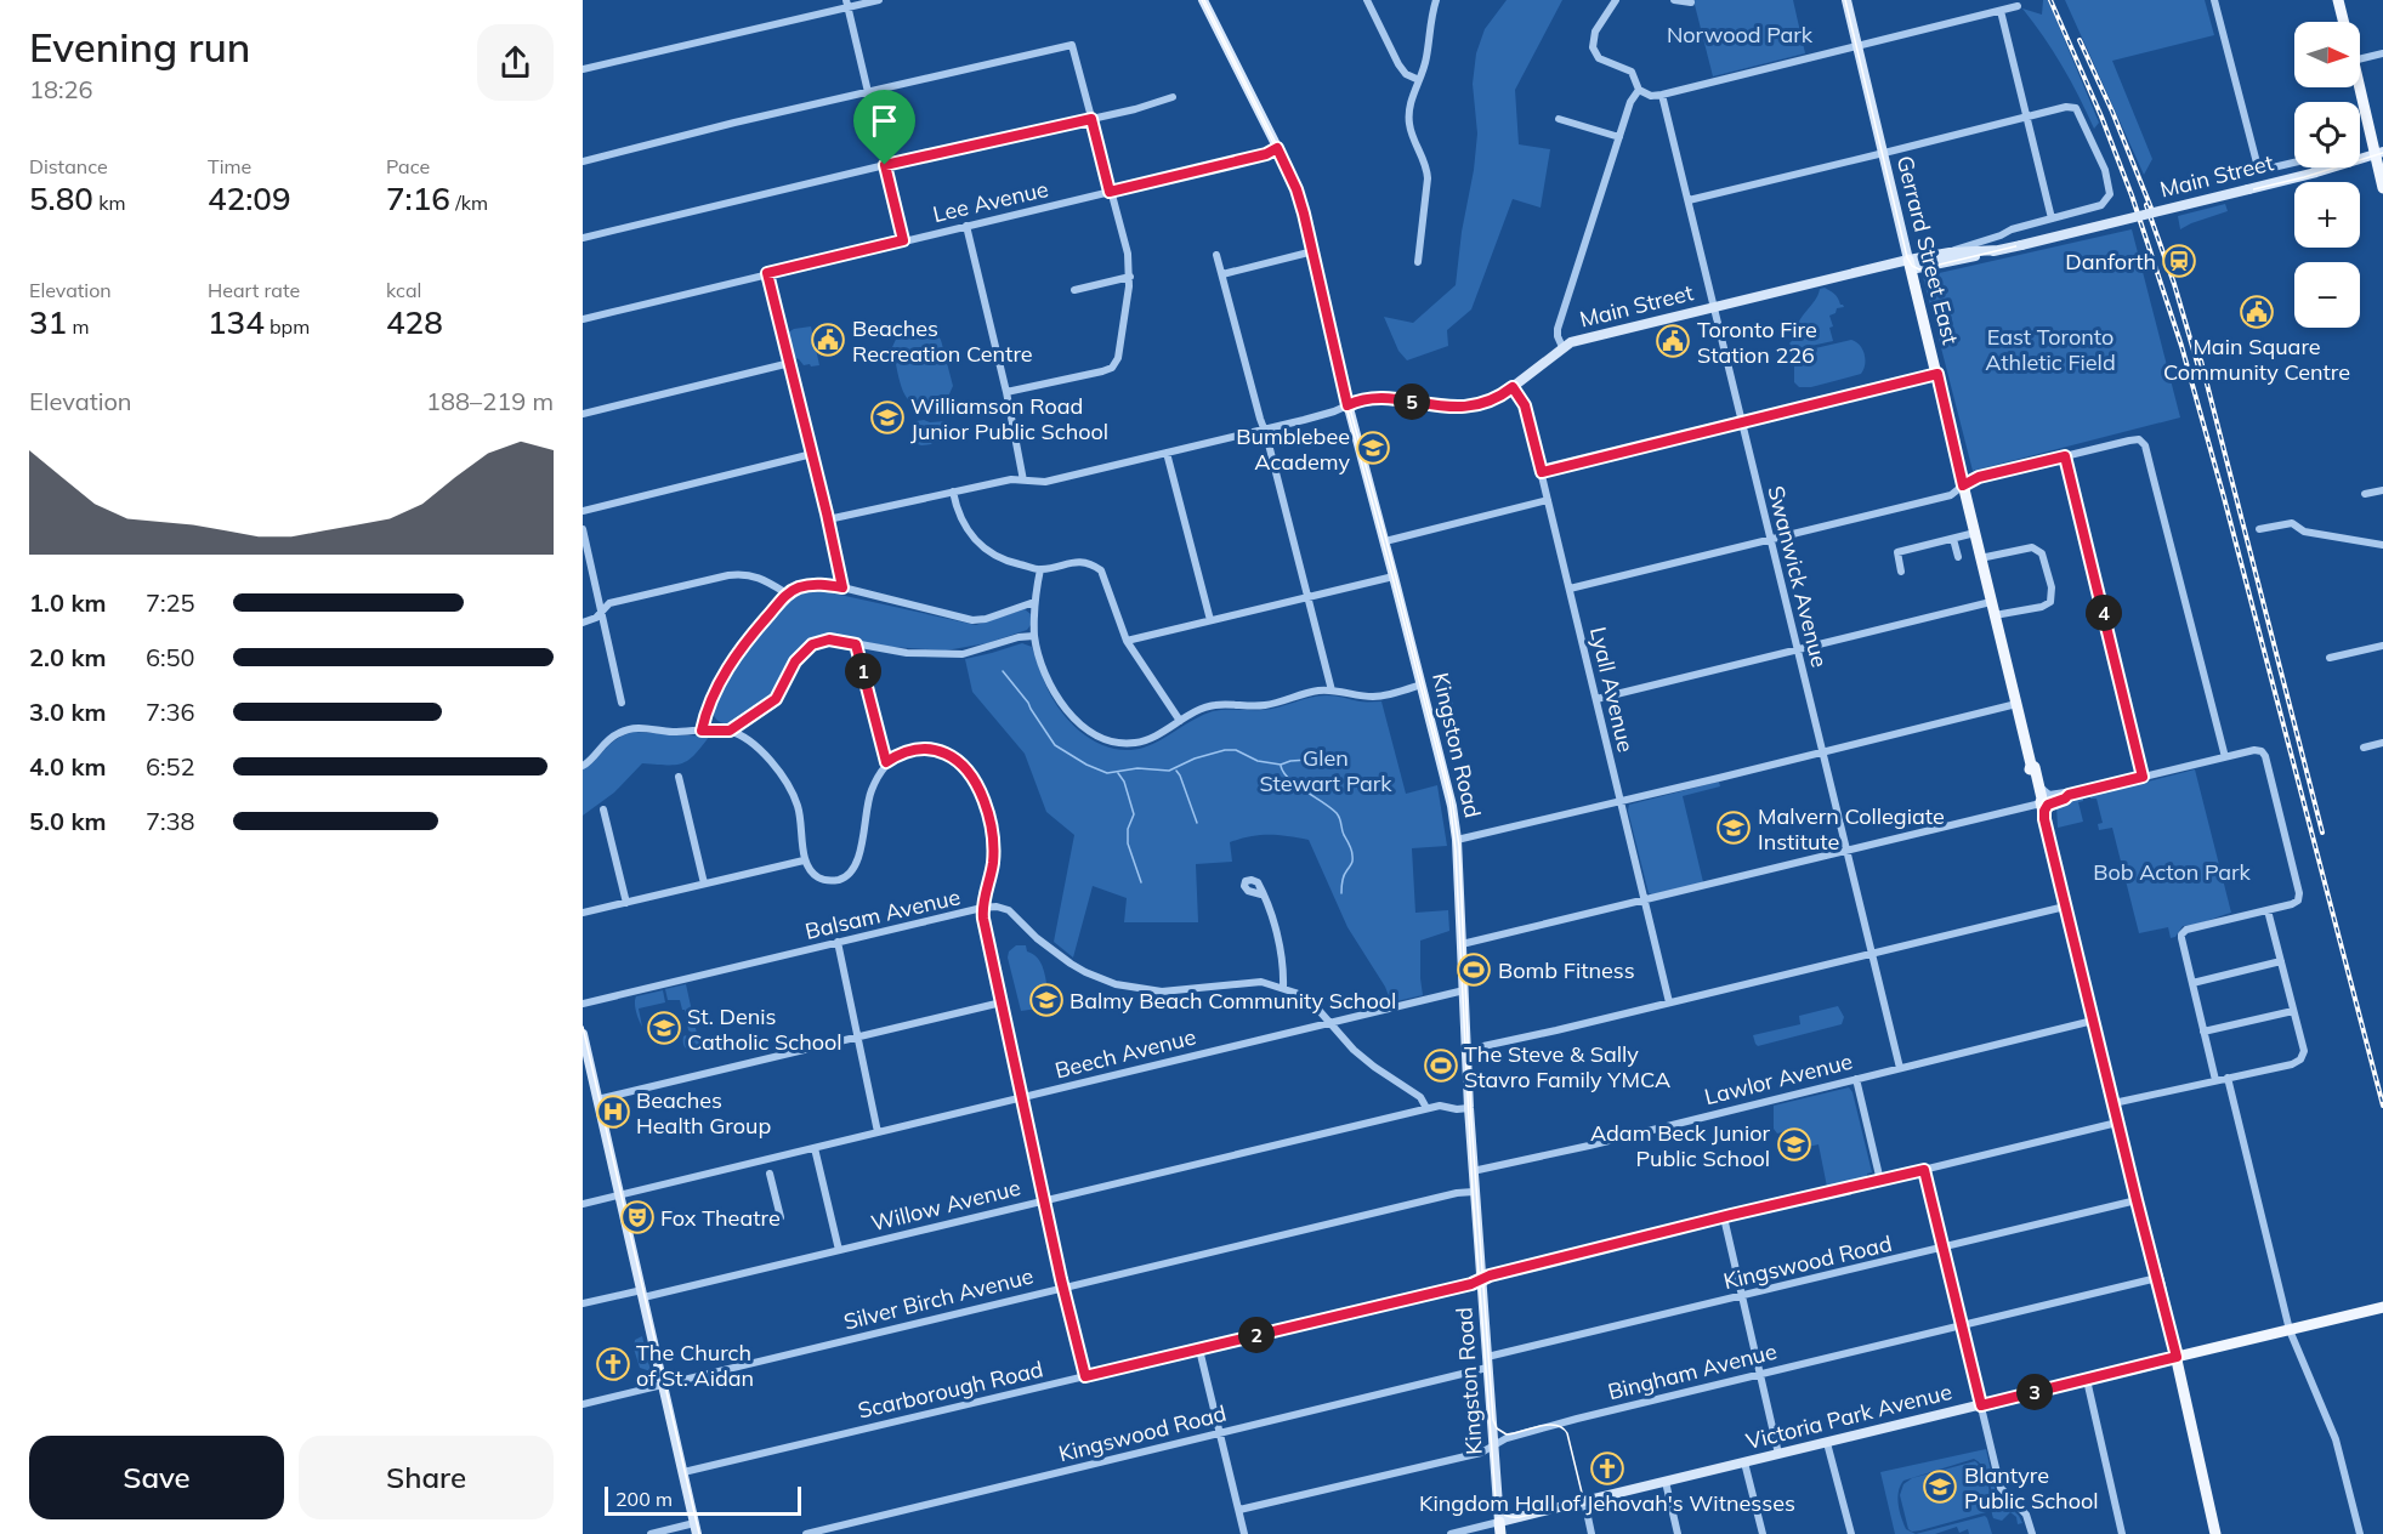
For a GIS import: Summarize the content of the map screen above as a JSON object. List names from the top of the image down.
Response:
{
  "streets": {
    "main road": [
      "Main Street",
      "Gerrard Street East",
      "Kingston Road",
      "Victoria Park Avenue"
    ],
    "street": [
      "Lee Avenue",
      "Swanwick Avenue",
      "Lyall Avenue",
      "Balsam Avenue",
      "Beech Avenue",
      "Lawlor Avenue",
      "Willow Avenue",
      "Kingswood Road",
      "Silver Birch Avenue",
      "Bingham Avenue",
      "Scarborough Road"
    ]
  },
  "crossings": [
    ["Main Street", "Gerrard Street East"],
    ["Main Street", "Swanwick Avenue"],
    ["Main Street", "Lyall Avenue"],
    ["Main Street", "Kingston Road"],
    ["Lee Avenue", "Kingston Road"],
    ["Gerrard Street East", "Lawlor Avenue"],
    ["Gerrard Street East", "Kingswood Road"],
    ["Gerrard Street East", "Bingham Avenue"],
    ["Gerrard Street East", "Scarborough Road"],
    ["Gerrard Street East", "Victoria Park Avenue"],
    ["Swanwick Avenue", "Lawlor Avenue"],
    ["Kingston Road", "Beech Avenue"],
    ["Kingston Road", "Lawlor Avenue"],
    ["Kingston Road", "Kingswood Road"],
    ["Kingston Road", "Silver Birch Avenue"],
    ["Kingston Road", "Bingham Avenue"],
    ["Kingston Road", "Scarborough Road"],
    ["Kingston Road", "Victoria Park Avenue"],
    ["Balsam Avenue", "Beech Avenue"],
    ["Balsam Avenue", "Willow Avenue"]
  ],
  "parks": [
    "Norwood Park",
    "East Toronto Athletic Field",
    "Glen Stewart Park",
    "Bob Acton Park"
  ],
  "places": {
    "station": ["Danforth"],
    "public building": ["Main Square Community Centre", "Beaches Recreation Centre", "Toronto Fire Station 226"],
    "school or university": [
      "Williamson Road Junior Public School",
      "Bumblebee Academy",
      "Malvern Collegiate Institute",
      "Balmy Beach Community School",
      "St. Denis Catholic School",
      "Adam Beck Junior Public School",
      "Blantyre Public School"
    ],
    "sports": ["Bomb Fitness", "The Steve & Sally Stavro Family YMCA"],
    "hospital": ["Beaches Health Group"],
    "theatre": ["Fox Theatre"],
    "church": ["The Church of St. Aidan", "Kingdom Hall of Jehovah's Witnesses"]
  },
  "scale_bar": "200 m",
  "north": "right",
  "page": {
    "heading": ["Evening run", "18:26"],
    "map_buttons": ["+", "−"],
    "stats": [
      ["Distance", "5.80 km"],
      ["Time", "42:09"],
      ["Pace", "7:16 /km"],
      ["Elevation", "31 m"],
      ["Heart rate", "134 bpm"],
      ["kcal", "428"]
    ],
    "chart": ["Elevation", "188–219 m"],
    "pins": [
      "5",
      "4",
      "1",
      "2",
      "3"
    ],
    "list": [
      {
        "name": "1.0 km",
        "note": "7:25"
      },
      {
        "name": "2.0 km",
        "note": "6:50"
      },
      {
        "name": "3.0 km",
        "note": "7:36"
      },
      {
        "name": "4.0 km",
        "note": "6:52"
      },
      {
        "name": "5.0 km",
        "note": "7:38"
      }
    ],
    "buttons": ["Save", "Share"],
    "scale": "200 m"
  }
}
